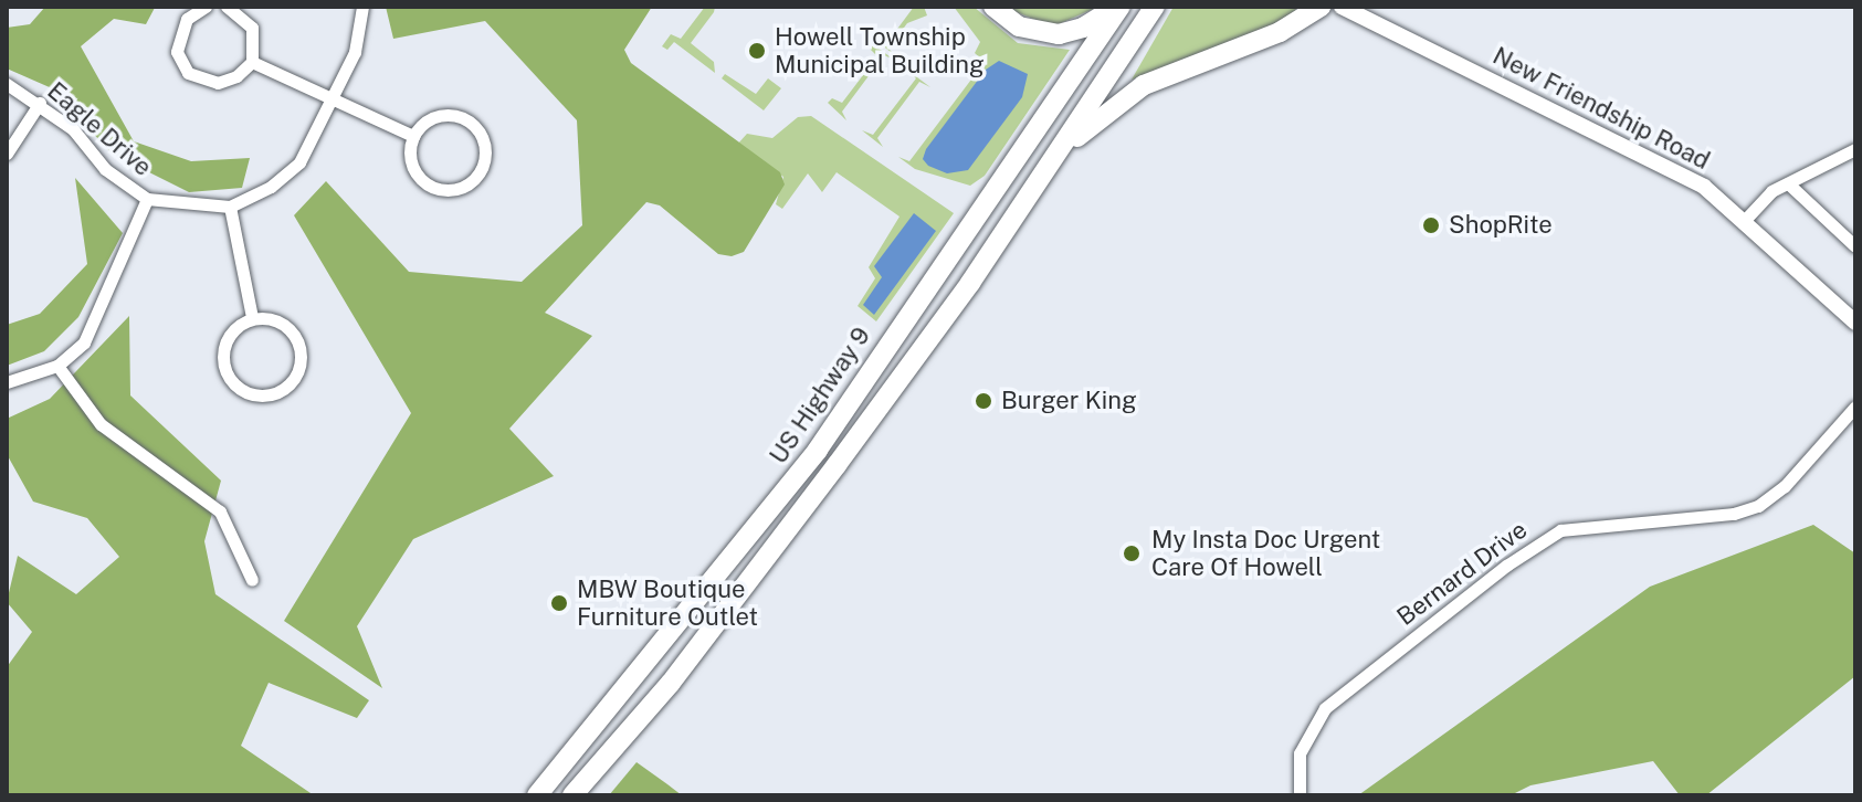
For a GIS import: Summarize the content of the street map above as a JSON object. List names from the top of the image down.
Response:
{
  "streets": {
    "highway": ["US Highway 9"],
    "street": ["New Friendship Road", "Eagle Drive", "Bernard Drive"]
  },
  "places": [
    "Howell Township Municipal Building",
    "ShopRite",
    "Burger King",
    "My Insta Doc Urgent Care Of Howell",
    "MBW Boutique Furniture Outlet"
  ]
}
